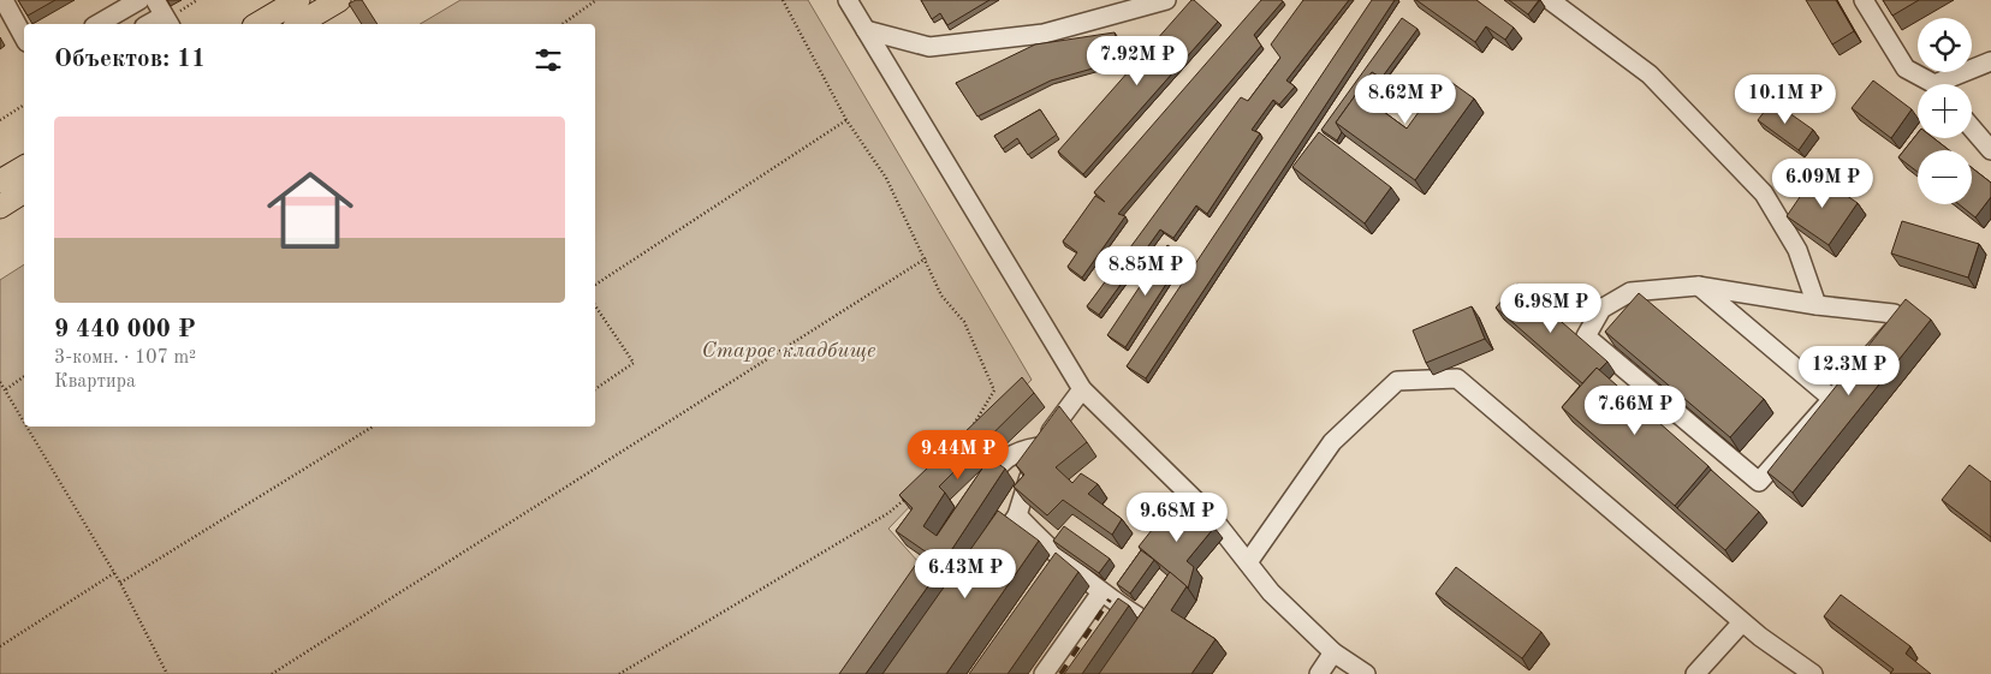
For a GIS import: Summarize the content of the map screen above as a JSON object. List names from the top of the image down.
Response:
{
  "parks": ["Старое кладбище"],
  "page": {
    "map_buttons": ["+", "−"],
    "heading": "Объектов: 11",
    "price": [
      "7.92M ₽",
      "8.62M ₽",
      "10.1M ₽",
      "6.09M ₽",
      "8.85M ₽",
      "6.98M ₽",
      "12.3M ₽",
      "7.66M ₽",
      "9.44M ₽",
      "9.68M ₽",
      "6.43M ₽"
    ],
    "list": [
      {
        "name": "9 440 000 ₽",
        "note": "3-комн. · 107 m² · Квартира"
      }
    ]
  }
}
